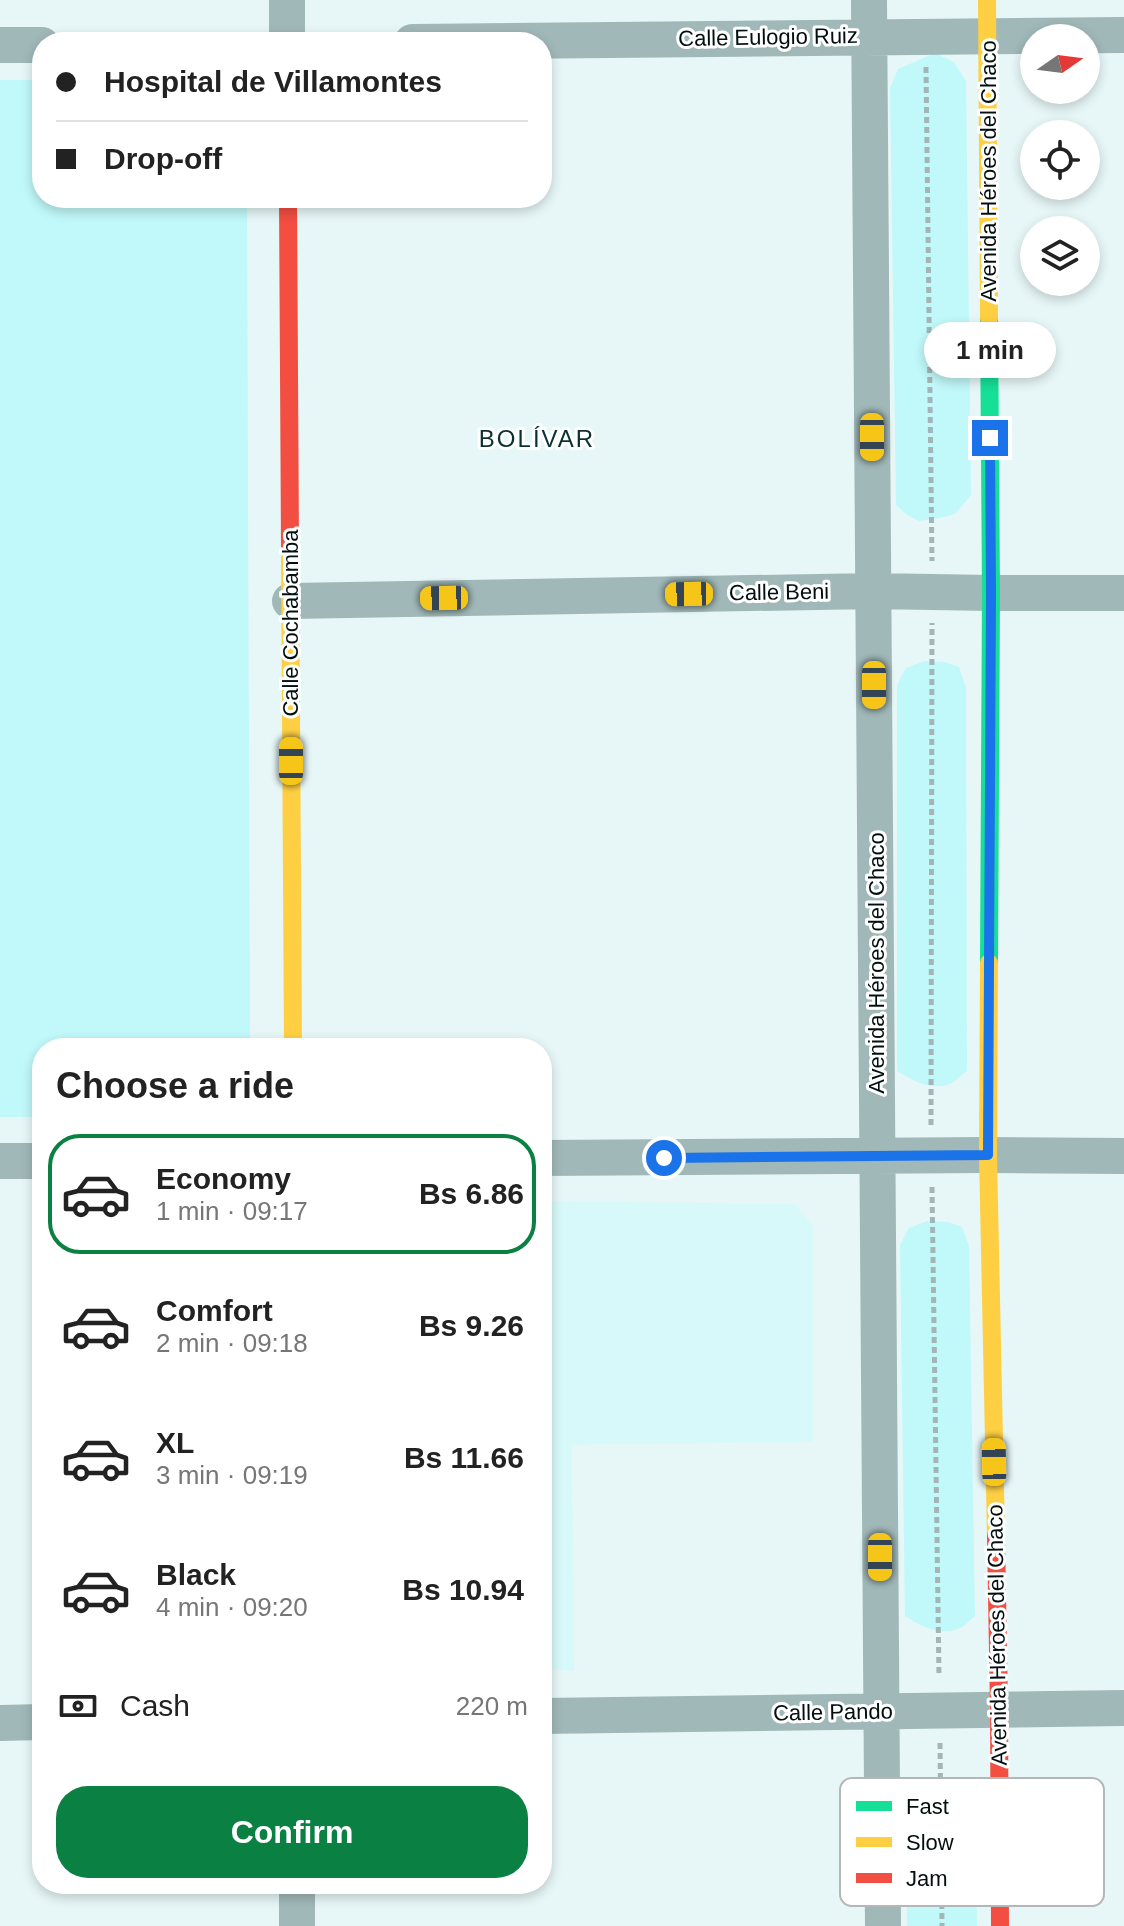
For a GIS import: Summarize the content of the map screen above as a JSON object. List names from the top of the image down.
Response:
{
  "streets": {
    "street": [
      "Calle Eulogio Ruiz",
      "Avenida Héroes del Chaco",
      "Calle Beni",
      "Calle Cochabamba",
      "Calle Pando"
    ]
  },
  "crossings": [
    ["Calle Eulogio Ruiz", "Avenida Héroes del Chaco"],
    ["Avenida Héroes del Chaco", "Calle Beni"],
    ["Avenida Héroes del Chaco", "Calle Pando"],
    ["Calle Beni", "Calle Cochabamba"]
  ],
  "districts": ["BOLÍVAR"],
  "legend": ["Fast", "Slow", "Jam"],
  "north": "right",
  "page": {
    "banner": ["Hospital de Villamontes", "Drop-off"],
    "bubble": "1 min",
    "heading": "Choose a ride",
    "list": [
      {
        "name": "Economy",
        "note": "1 min · 09:17",
        "value": "Bs 6.86"
      },
      {
        "name": "Comfort",
        "note": "2 min · 09:18",
        "value": "Bs 9.26"
      },
      {
        "name": "XL",
        "note": "3 min · 09:19",
        "value": "Bs 11.66"
      },
      {
        "name": "Black",
        "note": "4 min · 09:20",
        "value": "Bs 10.94"
      }
    ],
    "pay": ["Cash", "220 m"],
    "buttons": "Confirm"
  }
}
